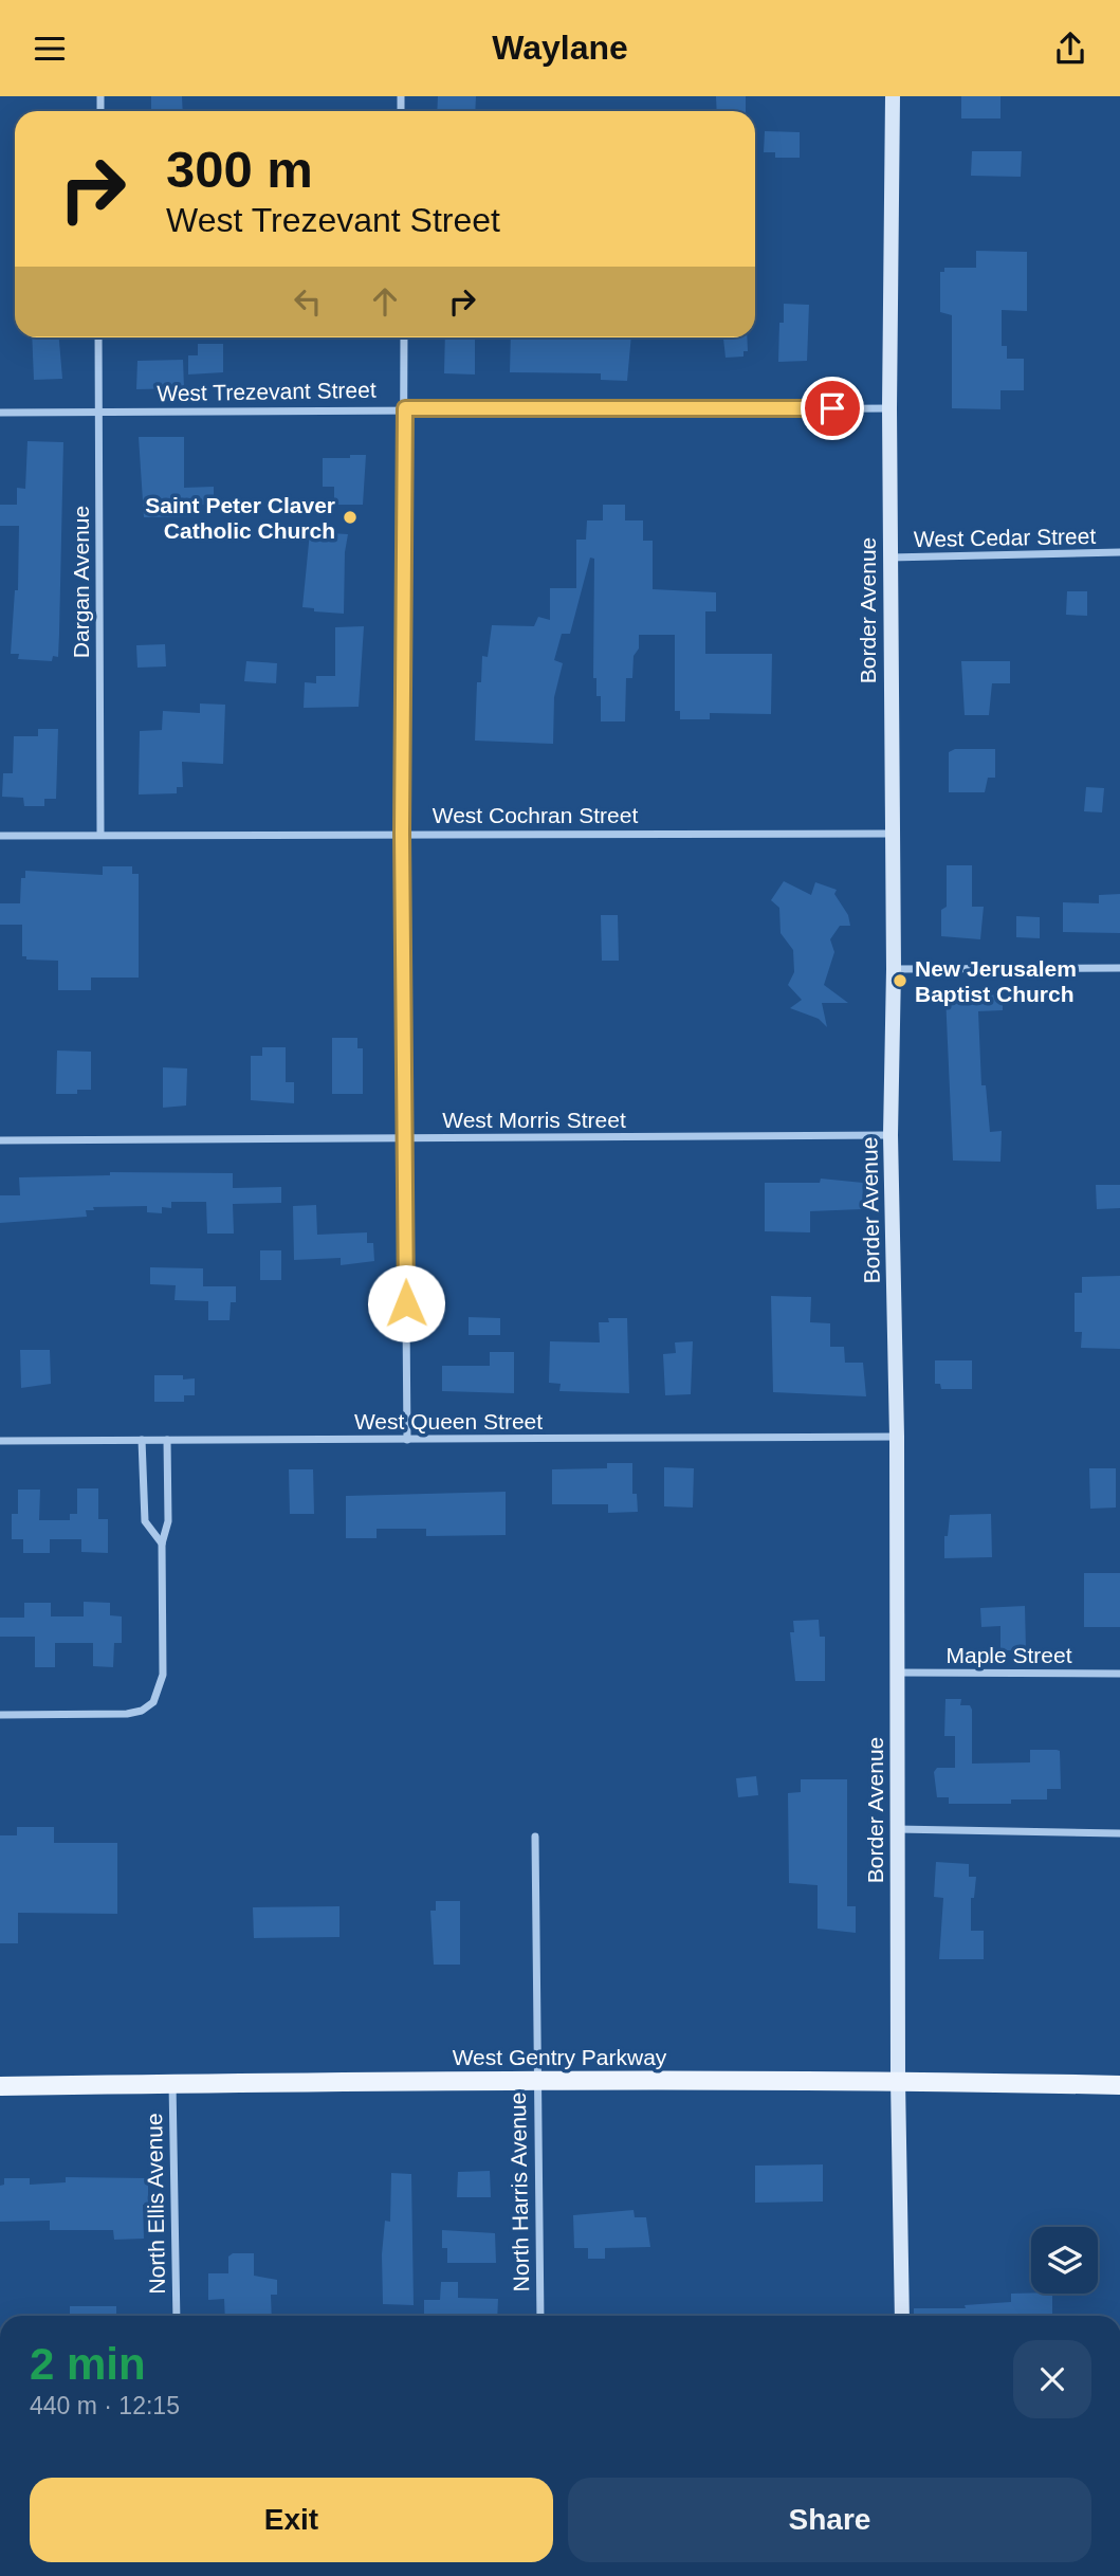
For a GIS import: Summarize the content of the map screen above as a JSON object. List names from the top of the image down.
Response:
{
  "streets": {
    "main road": ["West Gentry Parkway"],
    "street": [
      "West Trezevant Street",
      "West Cedar Street",
      "Dargan Avenue",
      "Border Avenue",
      "West Cochran Street",
      "West Morris Street",
      "West Queen Street",
      "Maple Street",
      "North Harris Avenue",
      "North Ellis Avenue"
    ]
  },
  "crossings": [
    ["West Trezevant Street", "Dargan Avenue"],
    ["West Trezevant Street", "Border Avenue"],
    ["West Cedar Street", "Border Avenue"],
    ["Dargan Avenue", "West Cochran Street"],
    ["Border Avenue", "West Cochran Street"],
    ["Border Avenue", "West Morris Street"],
    ["Border Avenue", "West Queen Street"],
    ["Border Avenue", "Maple Street"],
    ["Border Avenue", "West Gentry Parkway"],
    ["West Gentry Parkway", "North Harris Avenue"],
    ["West Gentry Parkway", "North Ellis Avenue"]
  ],
  "places": ["Saint Peter Claver Catholic Church", "New Jerusalem Baptist Church"],
  "page": {
    "header": "Waylane",
    "turn": ["300 m", "West Trezevant Street"],
    "heading": ["2 min", "440 m · 12:15"],
    "buttons": ["Exit", "Share"]
  }
}
